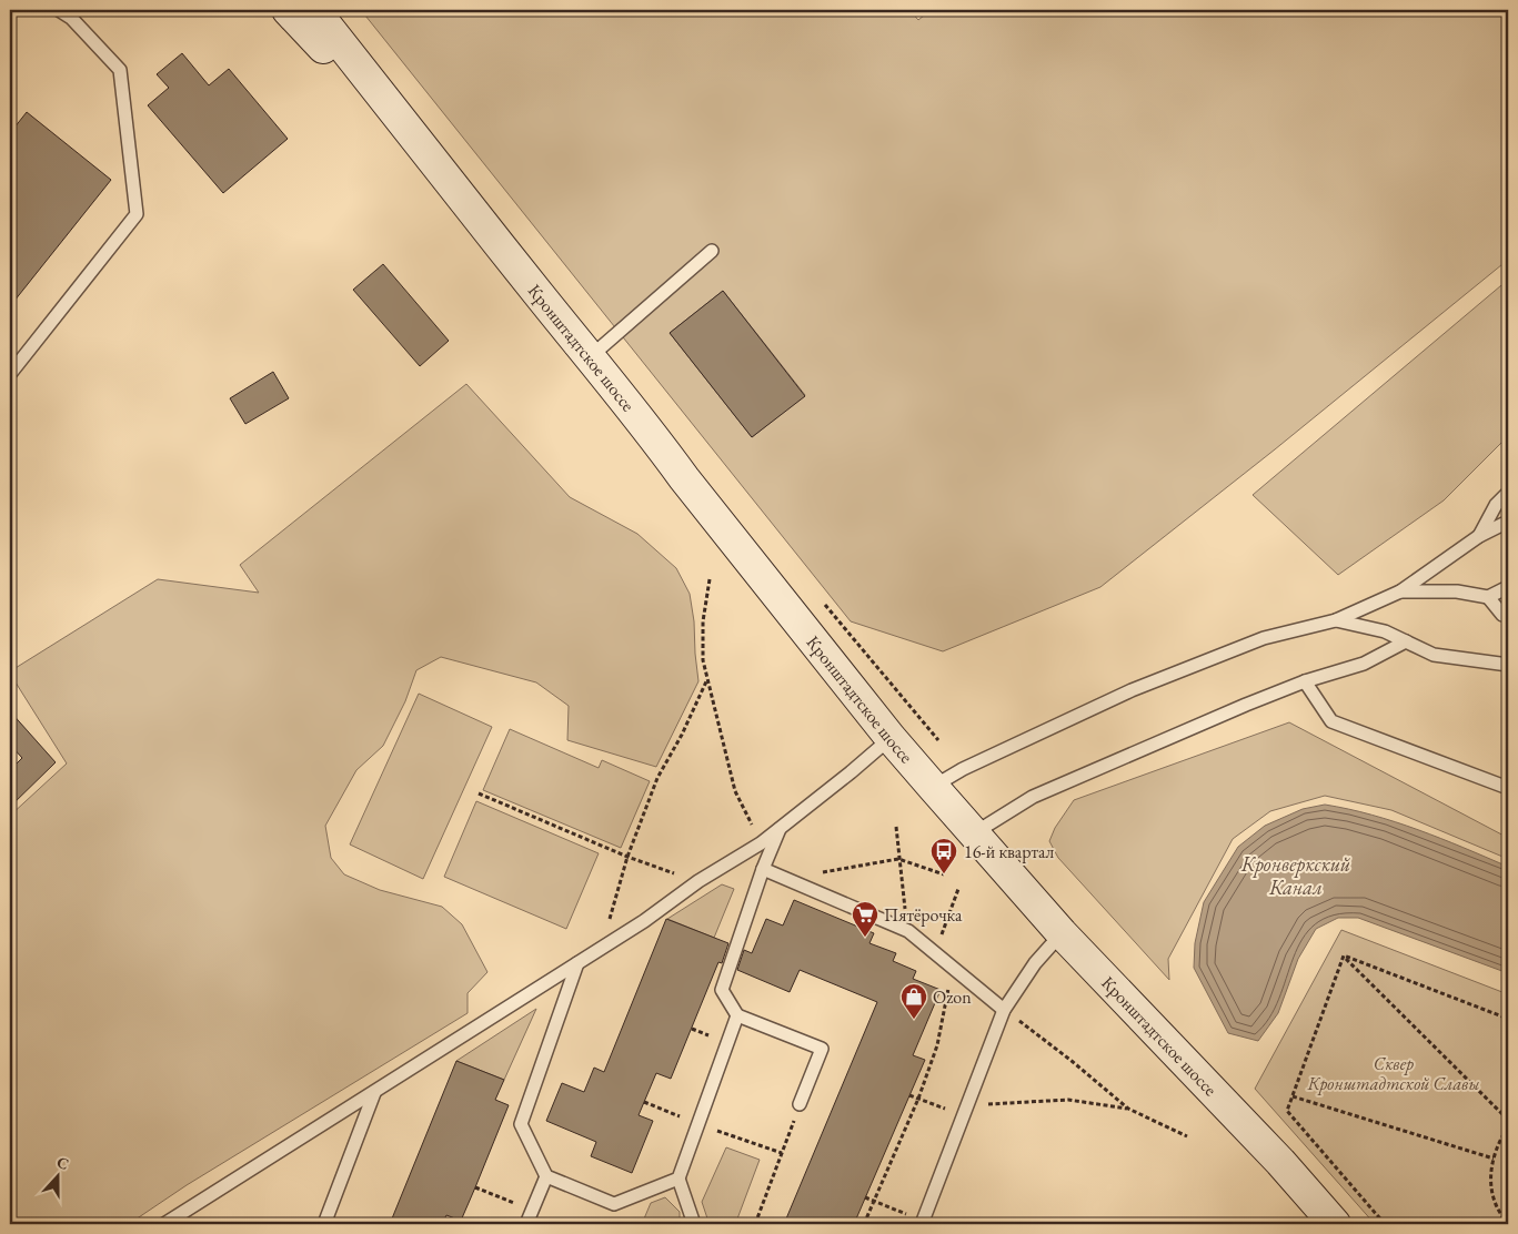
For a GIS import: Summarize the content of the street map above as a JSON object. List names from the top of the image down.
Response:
{
  "streets": {
    "main road": ["Кронштадтское шоссе"]
  },
  "water": ["Кронверкский Канал"],
  "parks": ["Сквер Кронштадтской Славы"],
  "places": {
    "bus stop": ["16-й квартал"],
    "supermarket": ["Пятёрочка"],
    "shop": ["Ozon"]
  },
  "north": "top"
}
